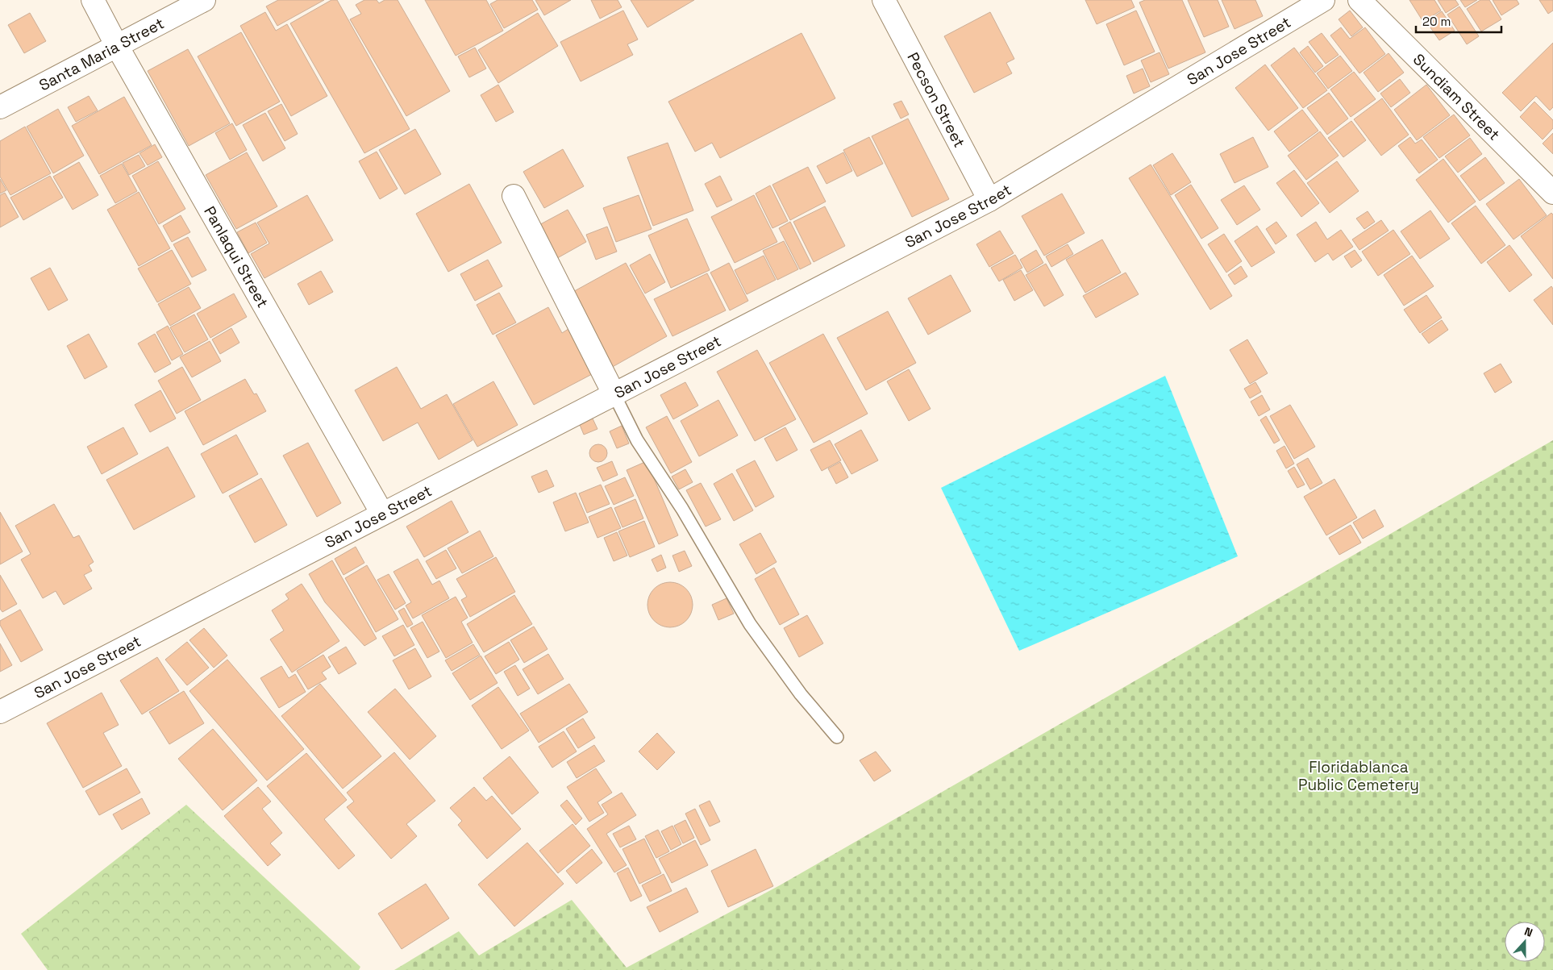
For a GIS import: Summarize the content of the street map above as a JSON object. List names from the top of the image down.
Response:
{
  "streets": {
    "street": [
      "San Jose Street",
      "Santa Maria Street",
      "Sundiam Street",
      "Pecson Street",
      "Panlaqui Street"
    ]
  },
  "crossings": [
    ["San Jose Street", "Pecson Street"],
    ["San Jose Street", "Panlaqui Street"],
    ["Santa Maria Street", "Panlaqui Street"]
  ],
  "parks": ["Floridablanca Public Cemetery"],
  "scale_bar": "20 m",
  "north": "top"
}
